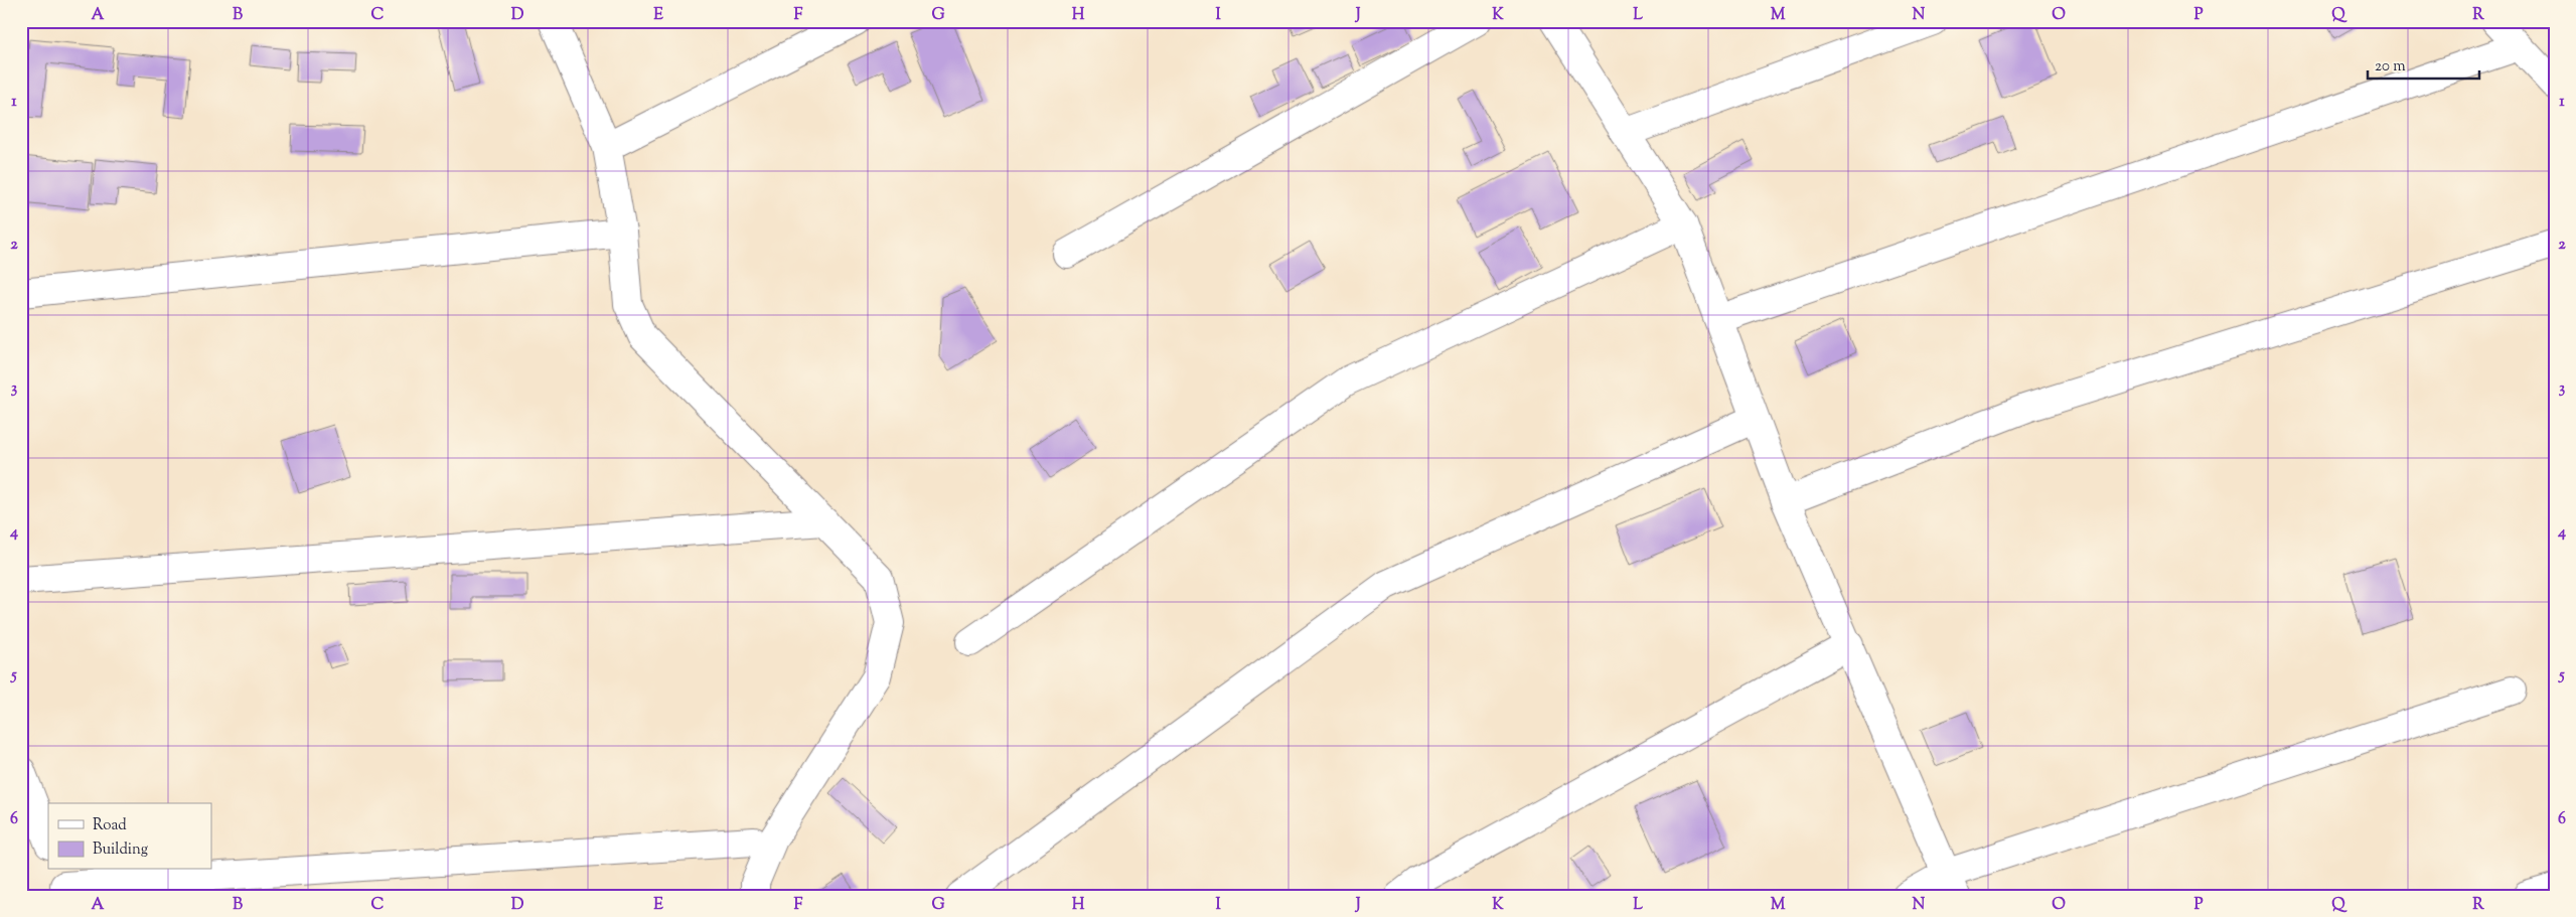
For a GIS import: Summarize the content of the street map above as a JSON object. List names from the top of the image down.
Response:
{
  "legend": ["Road", "Building"],
  "scale_bar": "20 m",
  "grid": {
    "columns": [
      "A",
      "B",
      "C",
      "D",
      "E",
      "F",
      "G",
      "H",
      "I",
      "J",
      "K",
      "L",
      "M",
      "N",
      "O",
      "P",
      "Q",
      "R"
    ],
    "rows": [
      "1",
      "2",
      "3",
      "4",
      "5",
      "6"
    ]
  }
}
